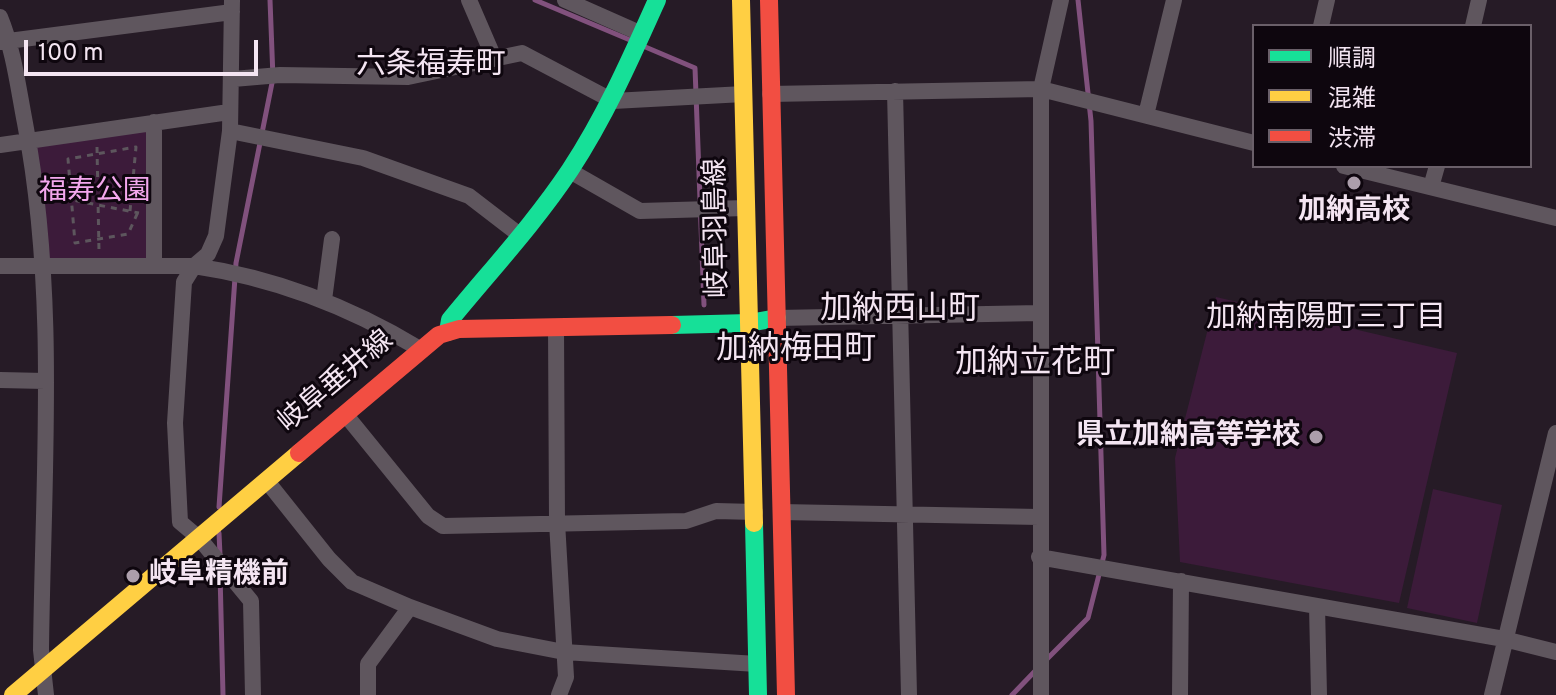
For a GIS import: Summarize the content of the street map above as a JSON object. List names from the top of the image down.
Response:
{
  "streets": {
    "main road": ["岐阜羽島線", "岐阜垂井線"]
  },
  "crossings": [
    ["岐阜羽島線", "岐阜垂井線"]
  ],
  "districts": [
    "六条福寿町",
    "加納西山町",
    "加納南陽町三丁目",
    "加納梅田町",
    "加納立花町"
  ],
  "parks": ["福寿公園"],
  "places": ["加納高校", "県立加納高等学校", "岐阜精機前"],
  "legend": ["順調", "混雑", "渋滞"],
  "scale_bar": "100 m"
}
